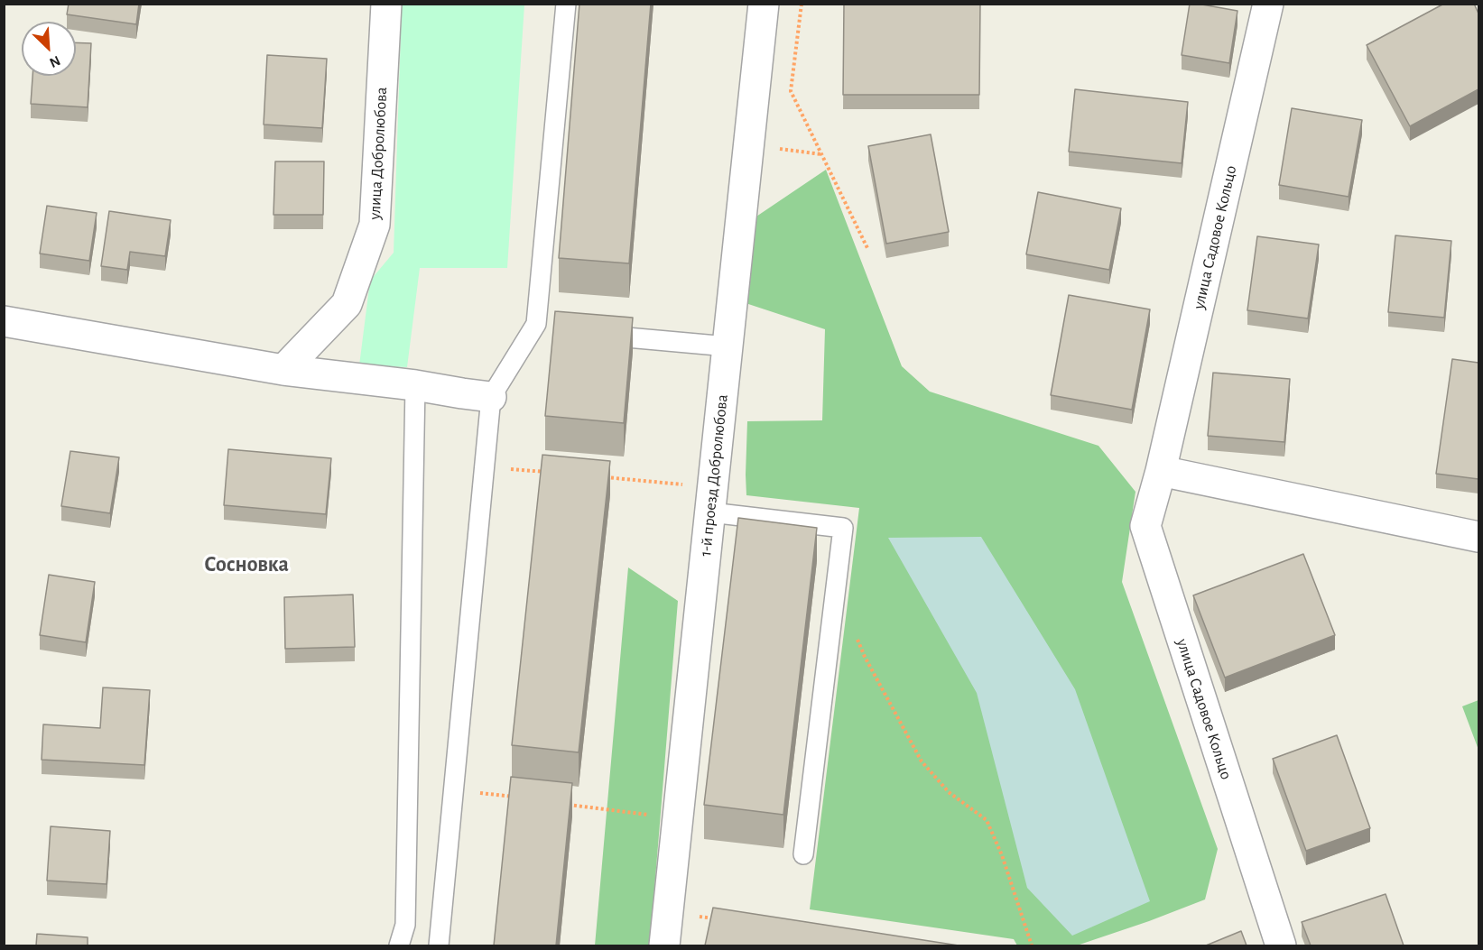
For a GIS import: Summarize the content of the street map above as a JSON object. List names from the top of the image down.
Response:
{
  "streets": {
    "street": ["улица Добролюбова", "улица Садовое Кольцо", "1-й проезд Добролюбова"]
  },
  "districts": ["Сосновка"],
  "north": "bottom right"
}
